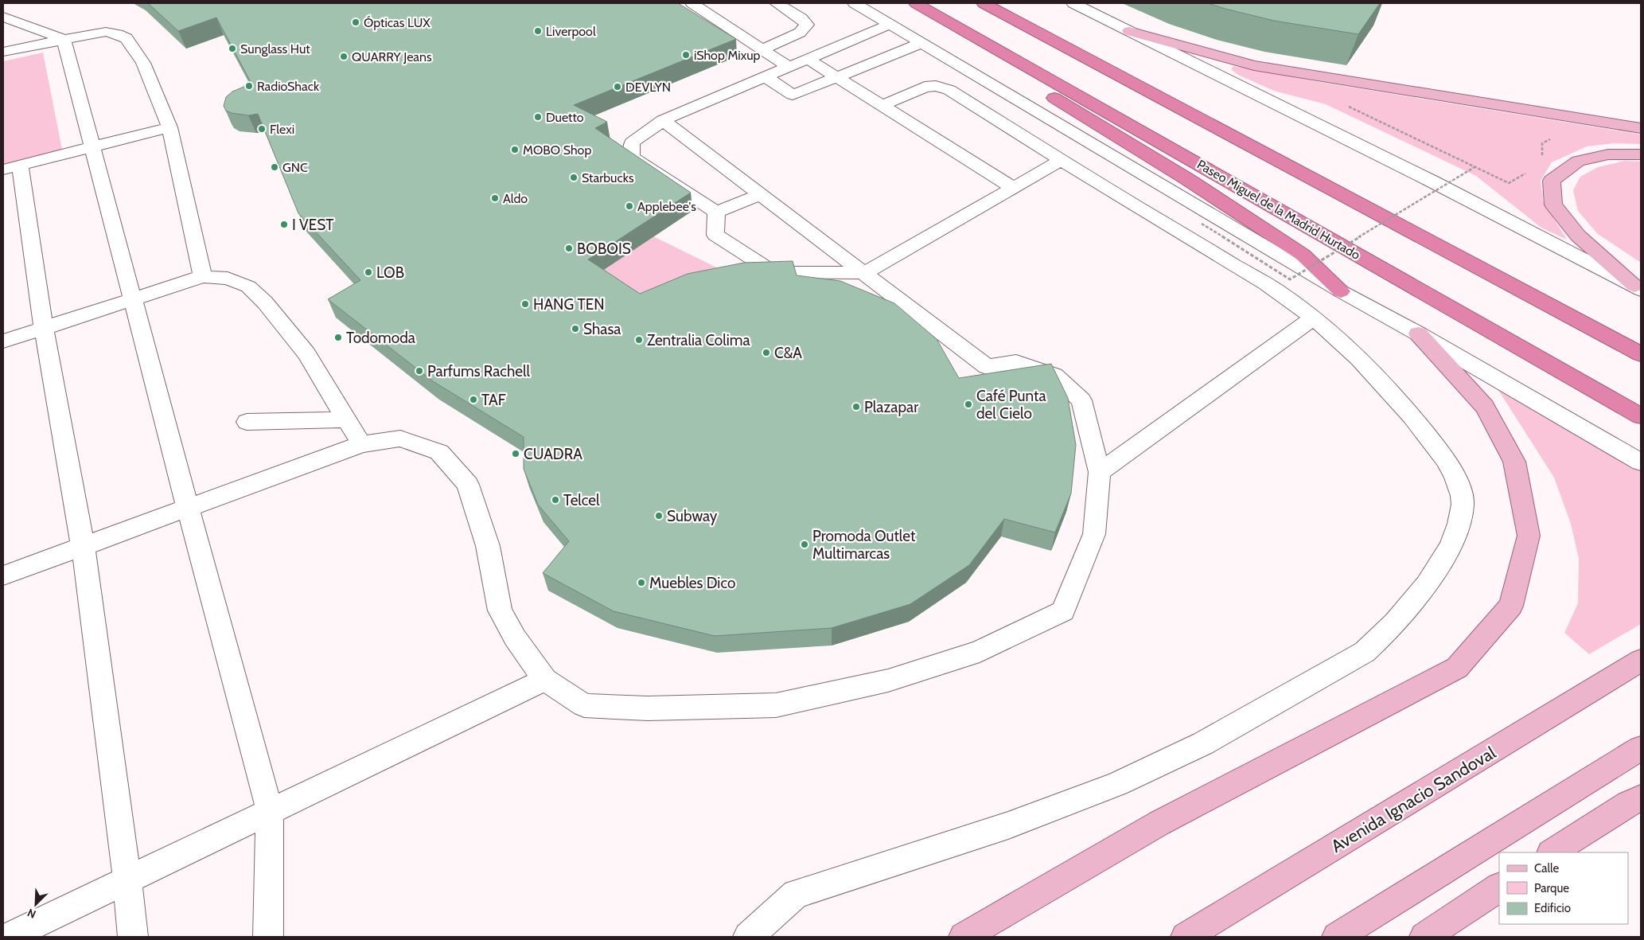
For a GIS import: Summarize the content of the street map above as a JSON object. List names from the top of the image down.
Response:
{
  "streets": {
    "highway": ["Paseo Miguel de la Madrid Hurtado"],
    "main road": ["Avenida Ignacio Sandoval"]
  },
  "places": [
    "Ópticas LUX",
    "Liverpool",
    "Sunglass Hut",
    "iShop Mixup",
    "QUARRY Jeans",
    "RadioShack",
    "DEVLYN",
    "Duetto",
    "Flexi",
    "MOBO Shop",
    "GNC",
    "Starbucks",
    "Aldo",
    "Applebee's",
    "I VEST",
    "BOBOIS",
    "LOB",
    "HANG TEN",
    "Shasa",
    "Todomoda",
    "Zentralia Colima",
    "C&A",
    "Parfums Rachell",
    "TAF",
    "Café Punta del Cielo",
    "Plazapar",
    "CUADRA",
    "Telcel",
    "Subway",
    "Promoda Outlet Multimarcas",
    "Muebles Dico"
  ],
  "legend": ["Calle", "Parque", "Edificio"],
  "north": "bottom left"
}
